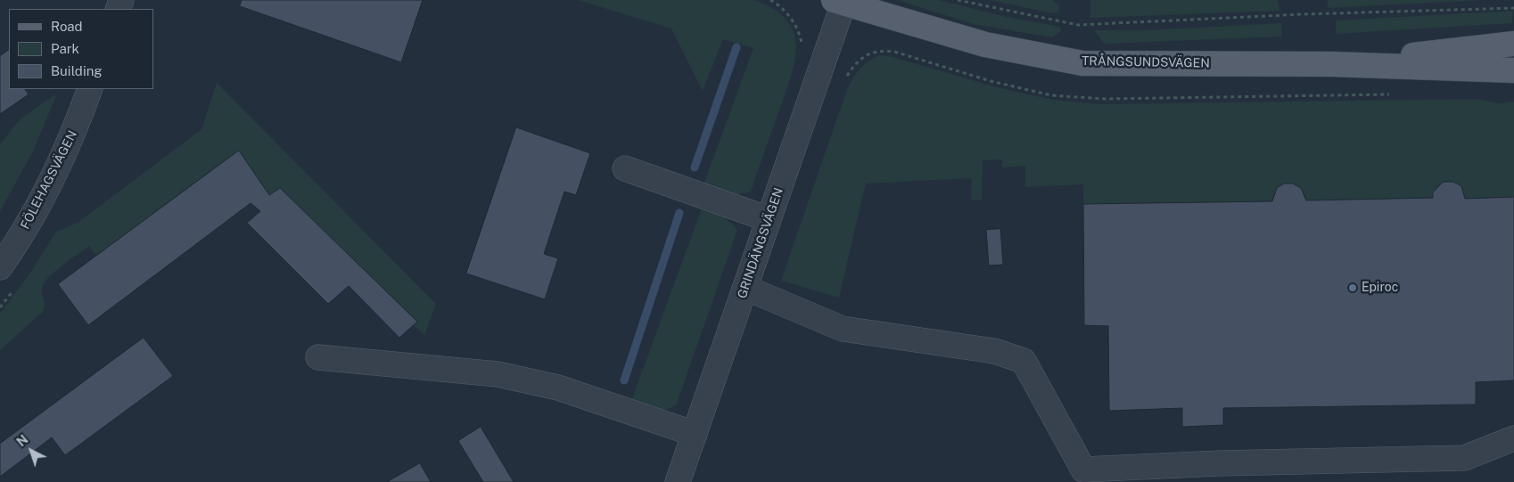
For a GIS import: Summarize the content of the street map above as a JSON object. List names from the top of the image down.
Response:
{
  "streets": {
    "main road": ["TRÅNGSUNDSVÄGEN"],
    "street": ["FÖLEHAGSVÄGEN", "GRINDÄNGSVÄGEN"]
  },
  "crossings": [
    ["TRÅNGSUNDSVÄGEN", "GRINDÄNGSVÄGEN"]
  ],
  "places": ["Epiroc"],
  "legend": ["Road", "Park", "Building"],
  "north": "top left"
}
